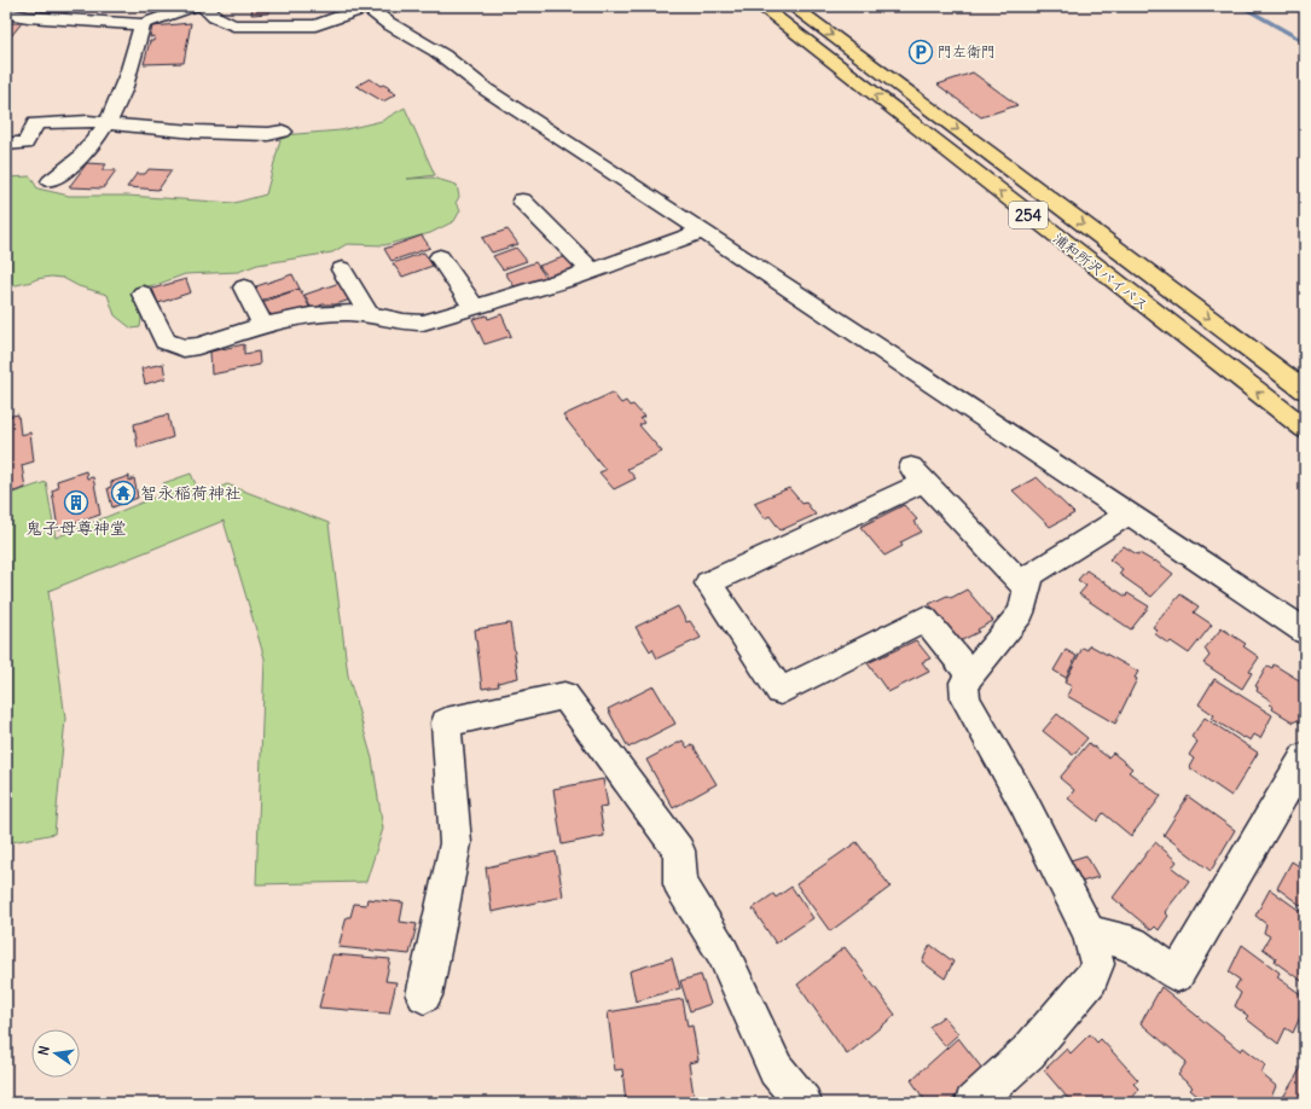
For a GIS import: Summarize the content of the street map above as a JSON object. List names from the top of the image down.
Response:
{
  "streets": {
    "highway": ["254", "浦和所沢バイパス"]
  },
  "places": {
    "parking": ["門左衛門"],
    "temple": ["智永稲荷神社"],
    "building": ["鬼子母尊神堂"]
  },
  "north": "left"
}
